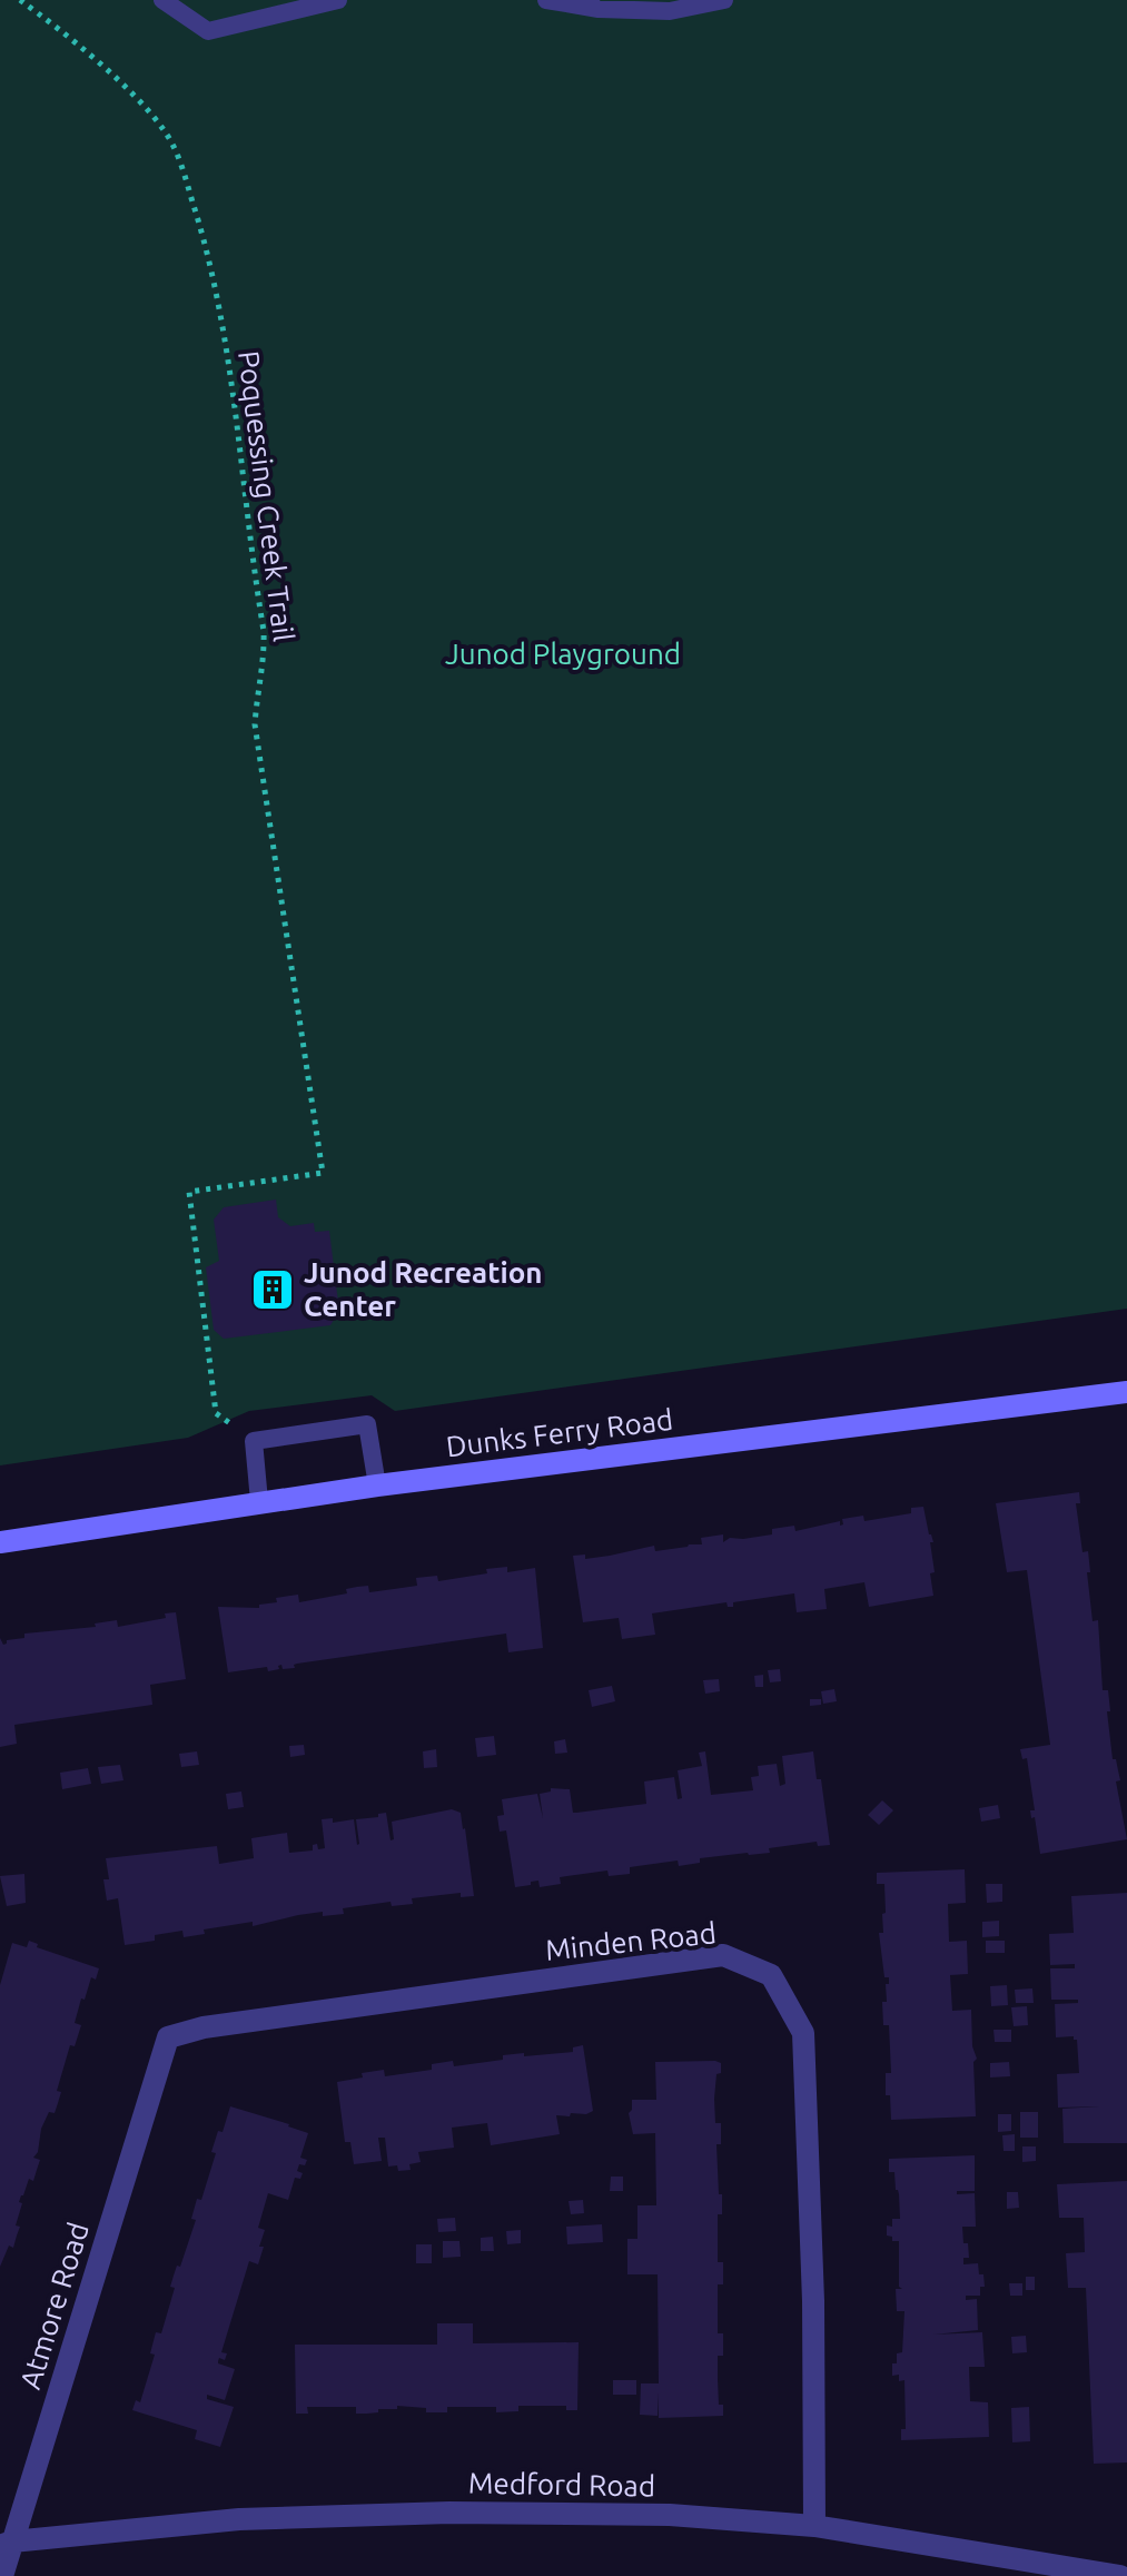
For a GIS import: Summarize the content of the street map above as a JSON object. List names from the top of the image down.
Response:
{
  "streets": {
    "street": [
      "Dunks Ferry Road",
      "Minden Road",
      "Atmore Road",
      "Medford Road"
    ],
    "path": ["Poquessing Creek Trail"]
  },
  "crossings": [
    ["Minden Road", "Atmore Road"],
    ["Minden Road", "Medford Road"],
    ["Atmore Road", "Medford Road"]
  ],
  "parks": ["Junod Playground"],
  "places": {
    "building": ["Junod Recreation Center"]
  }
}
